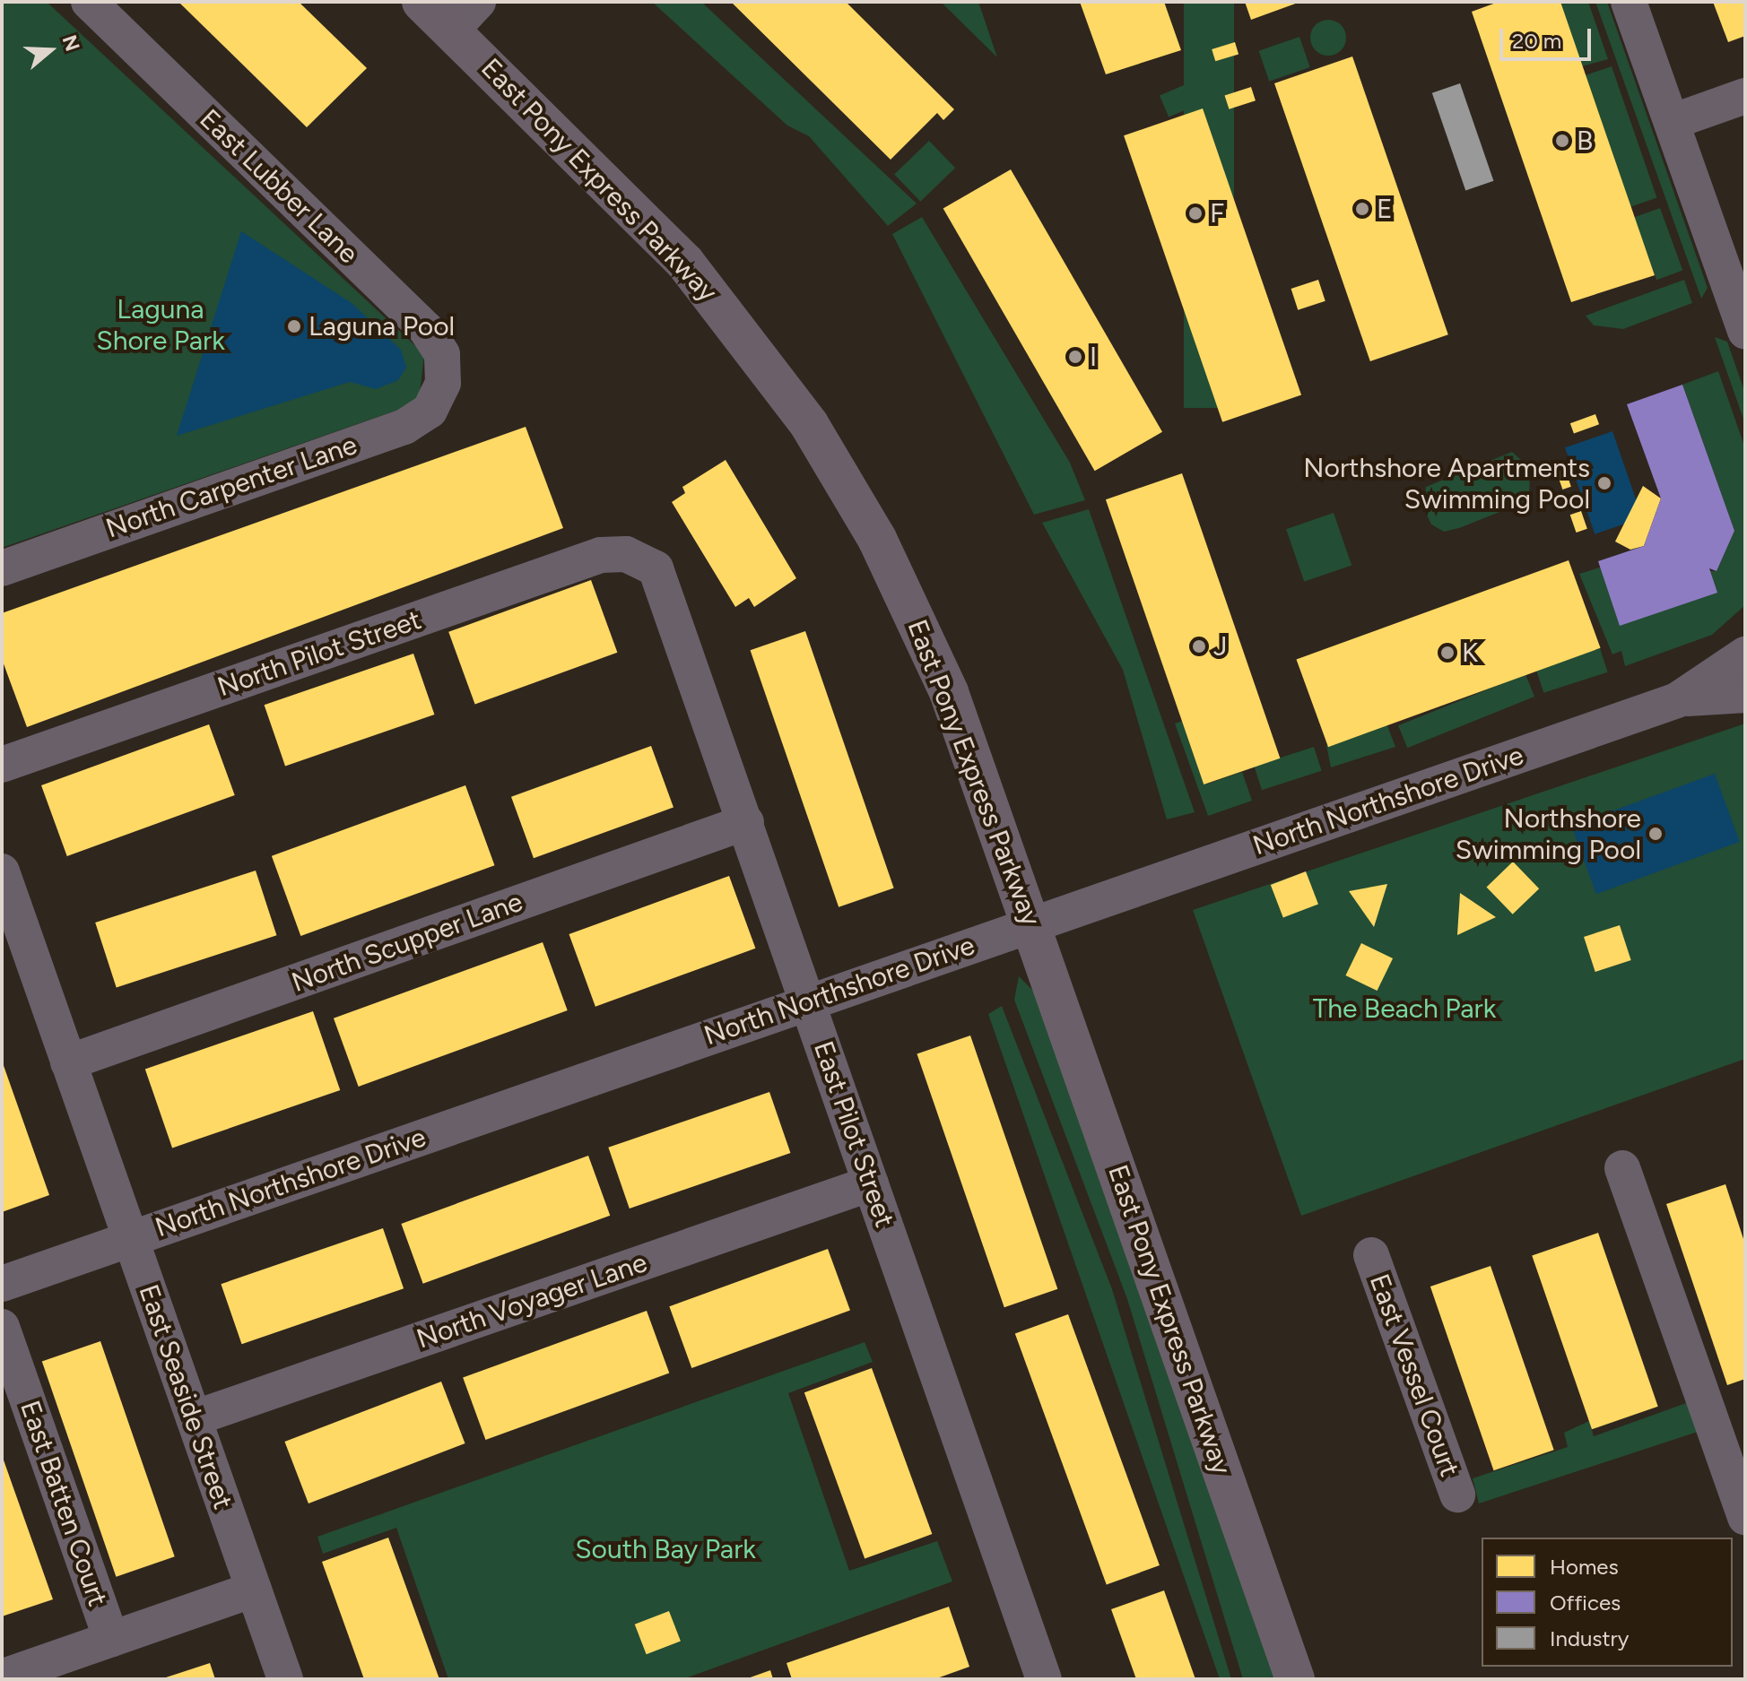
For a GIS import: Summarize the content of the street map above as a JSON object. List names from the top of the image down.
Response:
{
  "streets": {
    "main road": ["East Pony Express Parkway"],
    "street": [
      "East Lubber Lane",
      "North Carpenter Lane",
      "North Pilot Street",
      "North Northshore Drive",
      "North Scupper Lane",
      "East Pilot Street",
      "North Voyager Lane",
      "East Vessel Court",
      "East Seaside Street",
      "East Batten Court"
    ]
  },
  "crossings": [
    ["East Pony Express Parkway", "North Northshore Drive"],
    ["East Lubber Lane", "North Carpenter Lane"],
    ["North Pilot Street", "East Pilot Street"],
    ["North Northshore Drive", "East Pilot Street"],
    ["North Northshore Drive", "East Seaside Street"],
    ["North Scupper Lane", "East Pilot Street"],
    ["North Scupper Lane", "East Seaside Street"],
    ["East Pilot Street", "North Voyager Lane"],
    ["North Voyager Lane", "East Seaside Street"]
  ],
  "parks": ["Laguna Shore Park", "The Beach Park", "South Bay Park"],
  "places": [
    "B",
    "E",
    "F",
    "Laguna Pool",
    "I",
    "Northshore Apartments Swimming Pool",
    "J",
    "K",
    "Northshore Swimming Pool"
  ],
  "legend": ["Homes", "Offices", "Industry"],
  "scale_bar": "20 m",
  "north": "right"
}
